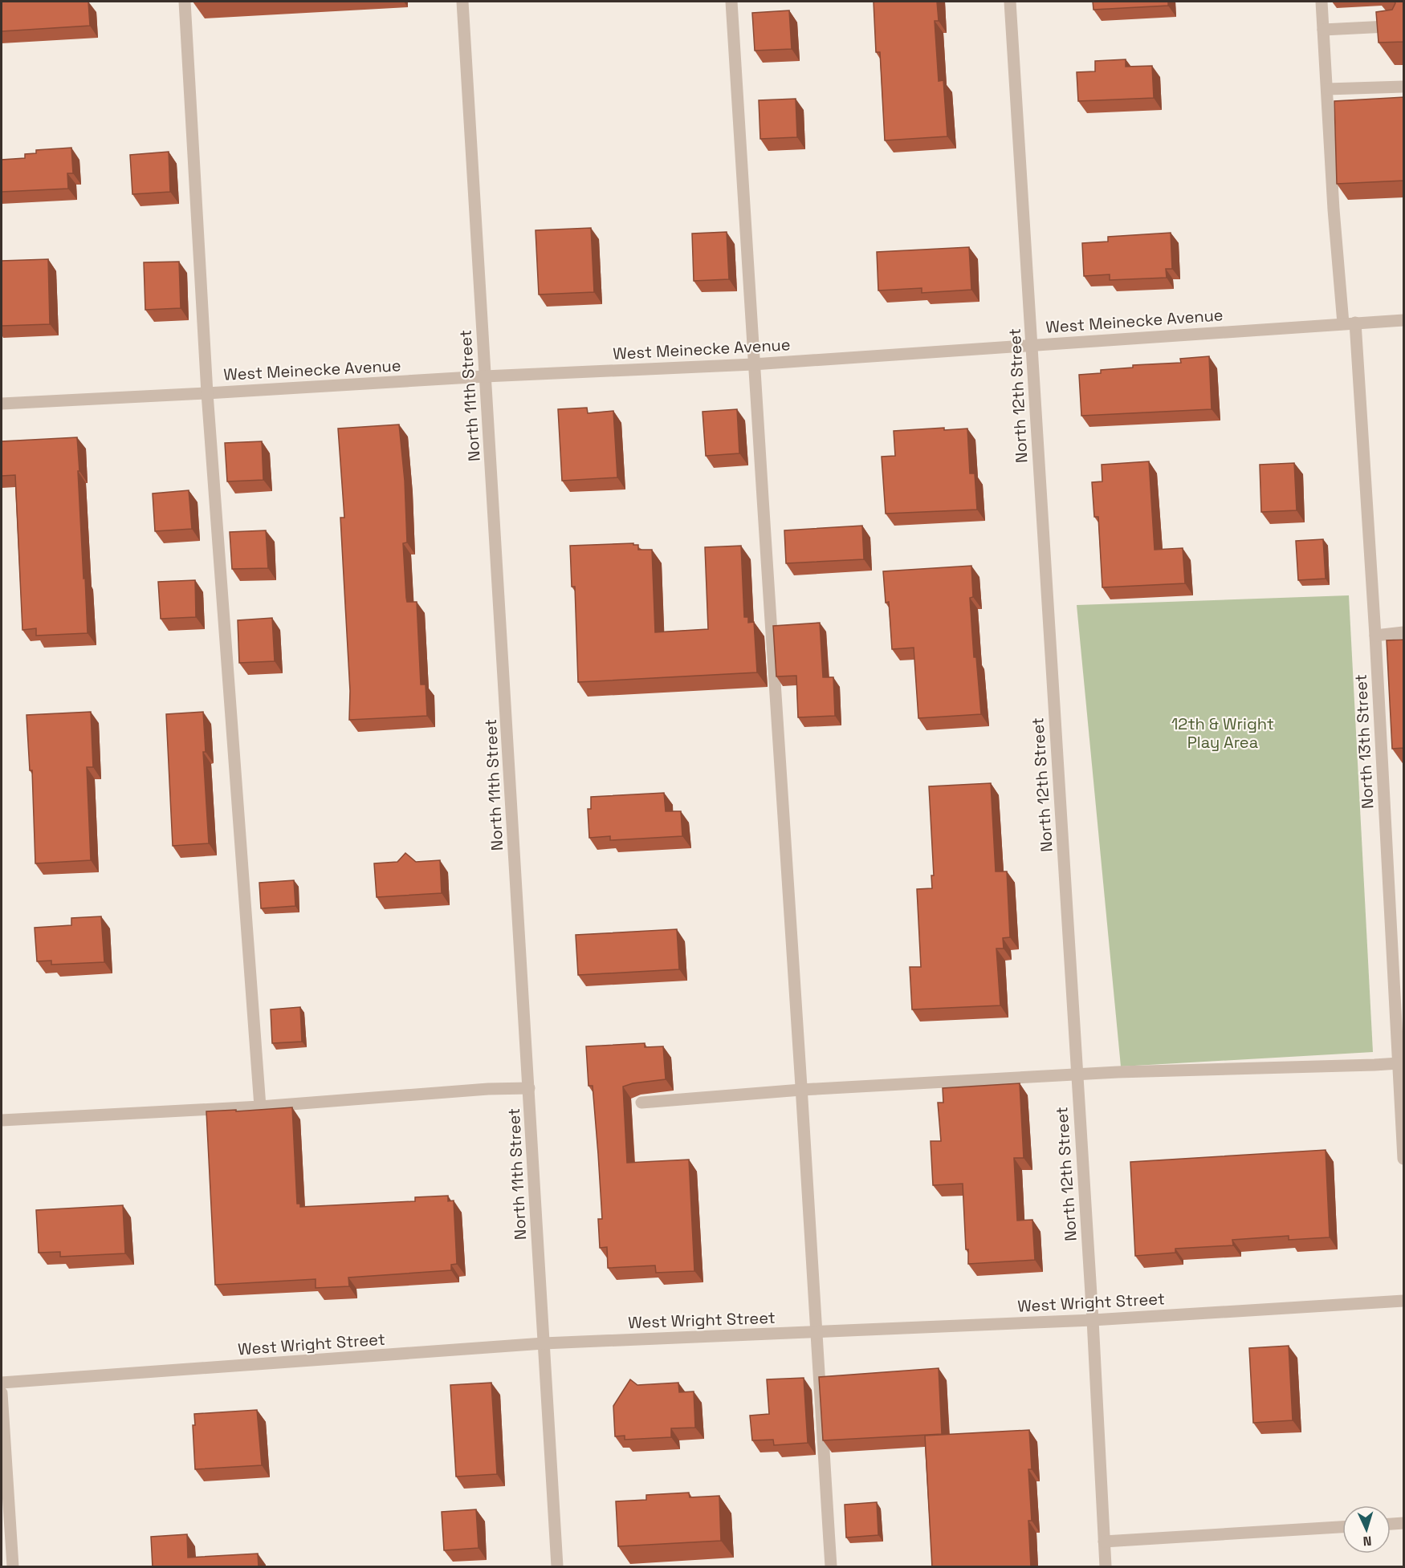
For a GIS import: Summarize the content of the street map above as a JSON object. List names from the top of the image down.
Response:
{
  "streets": {
    "street": [
      "West Meinecke Avenue",
      "North 11th Street",
      "North 12th Street",
      "North 13th Street",
      "West Wright Street"
    ]
  },
  "crossings": [
    ["West Meinecke Avenue", "North 11th Street"],
    ["West Meinecke Avenue", "North 12th Street"],
    ["West Meinecke Avenue", "North 13th Street"],
    ["North 11th Street", "West Wright Street"],
    ["North 12th Street", "West Wright Street"]
  ],
  "parks": ["12th & Wright Play Area"],
  "north": "bottom"
}
